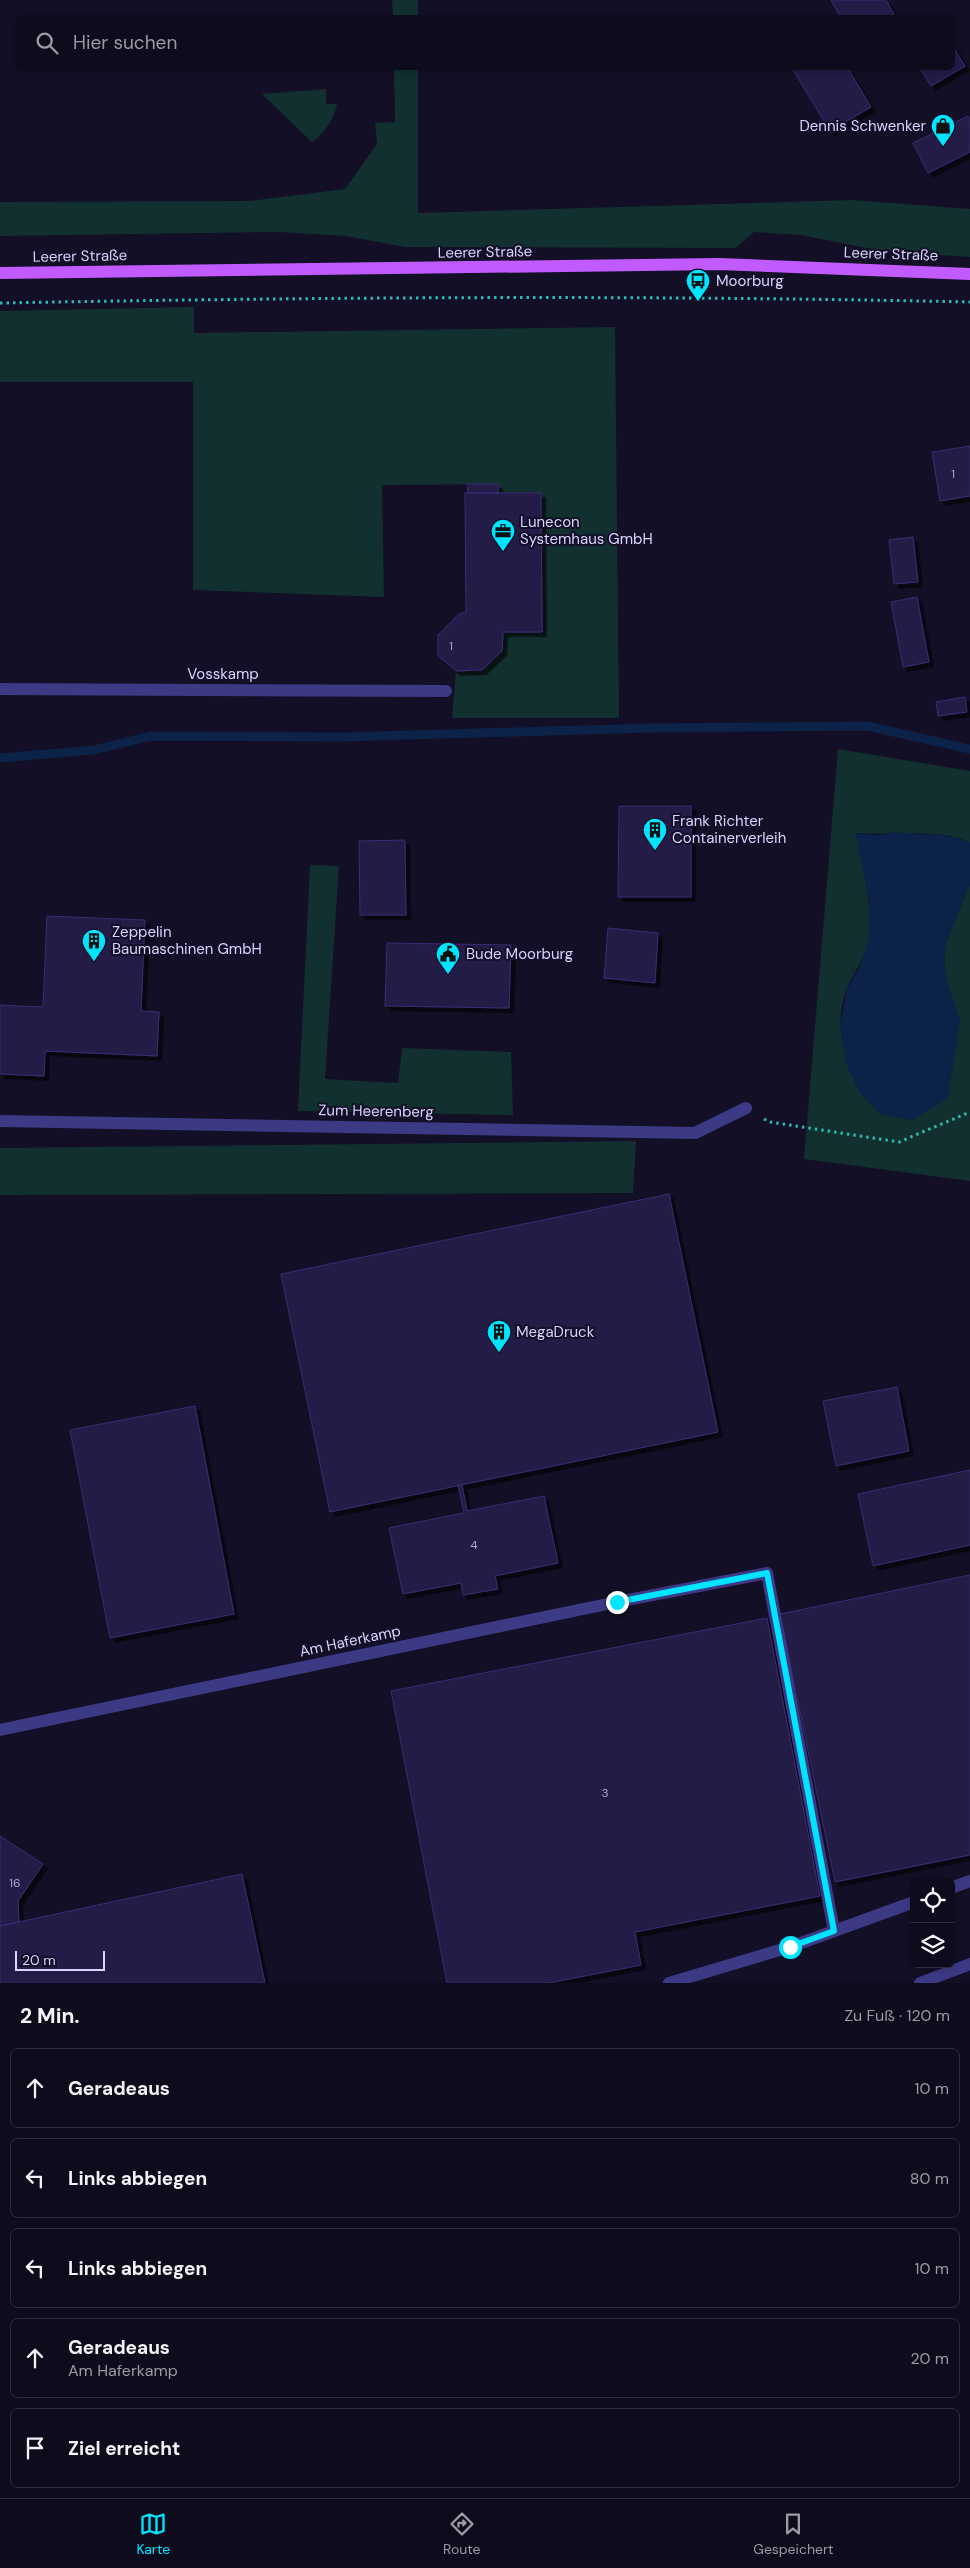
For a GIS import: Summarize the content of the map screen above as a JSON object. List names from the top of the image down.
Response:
{
  "streets": {
    "main road": ["Leerer Straße"],
    "street": ["Vosskamp", "Zum Heerenberg", "Am Haferkamp"]
  },
  "places": {
    "shop": ["Dennis Schwenker"],
    "bus stop": ["Moorburg"],
    "office": ["Lunecon Systemhaus GmbH"],
    "building": ["Frank Richter Containerverleih", "Zeppelin Baumaschinen GmbH", "MegaDruck"],
    "public building": ["Bude Moorburg"]
  },
  "house_numbers": [
    "1",
    "1",
    "4",
    "3",
    "16"
  ],
  "scale_bar": "20 m",
  "page": {
    "search": "Hier suchen",
    "scale": "20 m",
    "heading": ["2 Min.", "Zu Fuß · 120 m"],
    "list": [
      ["Geradeaus", "10 m"],
      ["Links abbiegen", "80 m"],
      ["Links abbiegen", "10 m"],
      ["Geradeaus", "Am Haferkamp", "20 m"],
      "Ziel erreicht"
    ],
    "nav": ["Karte", "Route", "Gespeichert"]
  }
}
